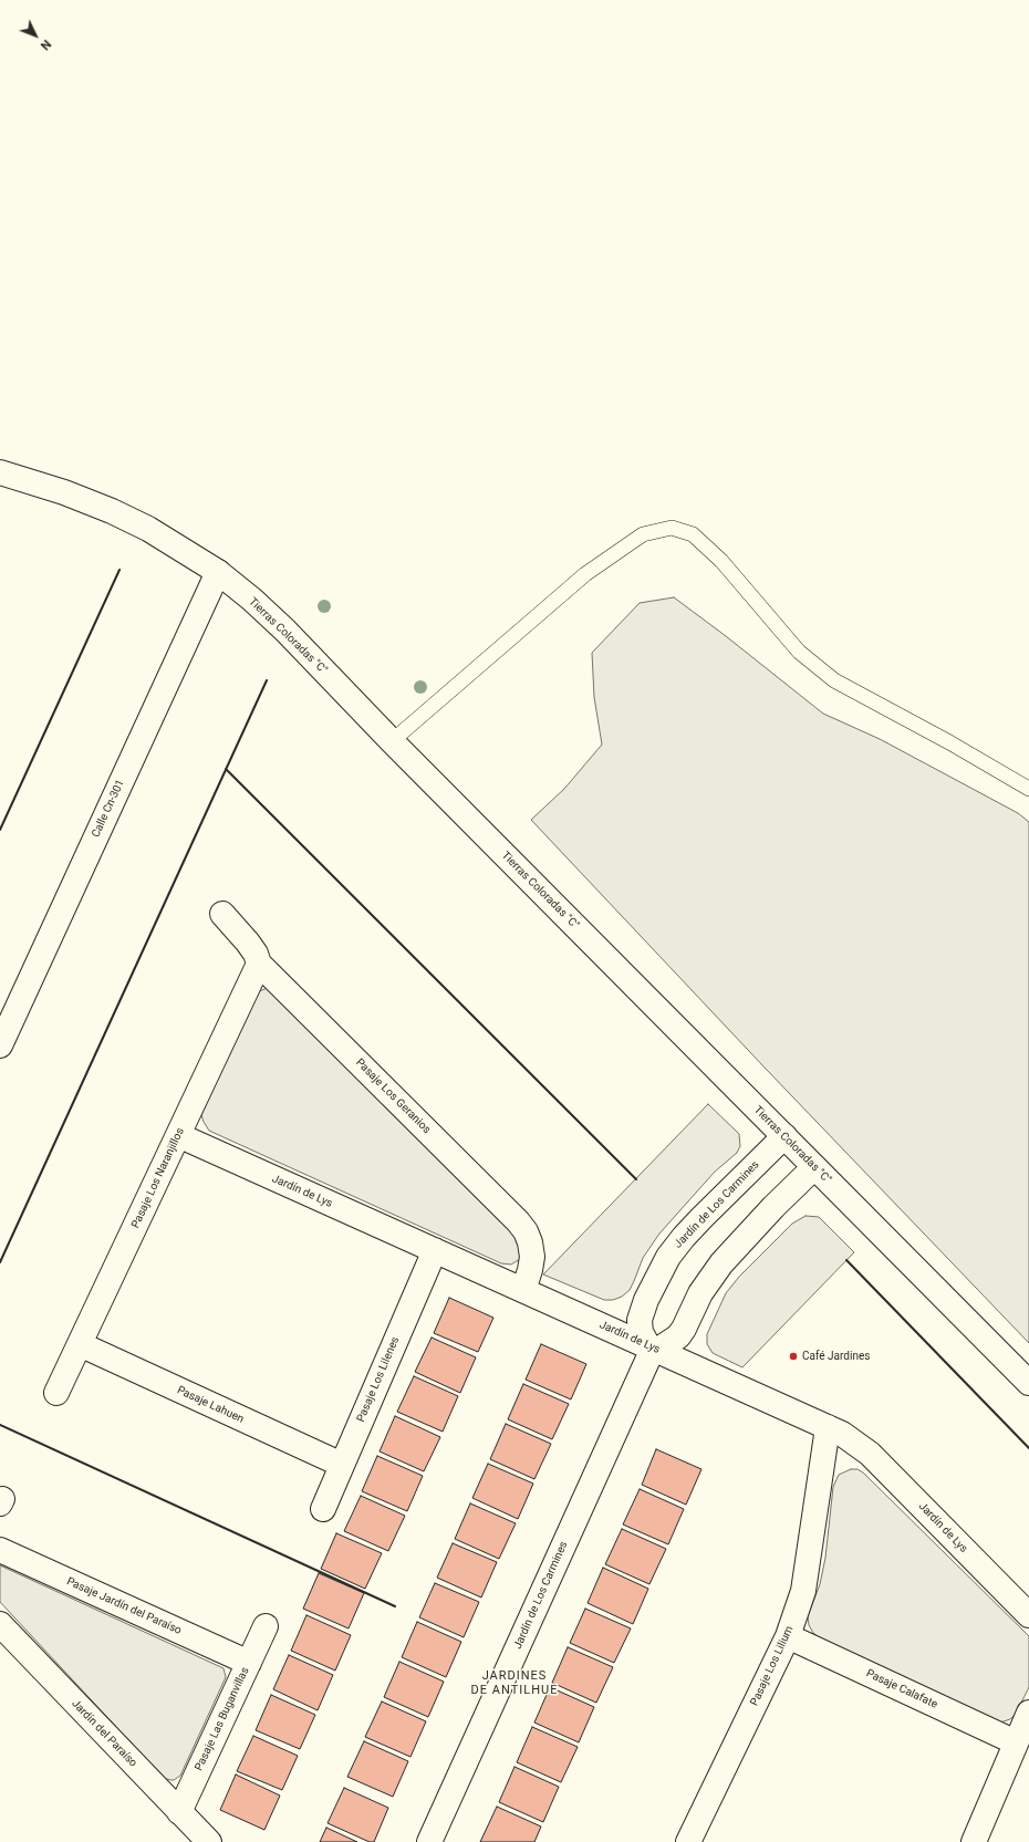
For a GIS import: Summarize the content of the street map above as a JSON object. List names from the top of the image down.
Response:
{
  "streets": {
    "street": [
      "Tierras Coloradas \"C\"",
      "Calle Cn-301",
      "Pasaje Los Geranios",
      "Pasaje Los Naranjillos",
      "Jardín de Lys",
      "Jardín de Los Carmines",
      "Pasaje Los Lilenes",
      "Pasaje Lahuen",
      "Pasaje Jardín del Paraíso",
      "Pasaje Los Lilium",
      "Pasaje Calafate",
      "Pasaje Las Buganvillas",
      "Jardín del Paraíso"
    ]
  },
  "crossings": [
    ["Tierras Coloradas \"C\"", "Calle Cn-301"],
    ["Tierras Coloradas \"C\"", "Jardín de Los Carmines"],
    ["Pasaje Los Geranios", "Pasaje Los Naranjillos"],
    ["Pasaje Los Geranios", "Jardín de Lys"],
    ["Pasaje Los Naranjillos", "Jardín de Lys"],
    ["Pasaje Los Naranjillos", "Pasaje Lahuen"],
    ["Jardín de Lys", "Jardín de Los Carmines"],
    ["Jardín de Lys", "Pasaje Los Lilenes"],
    ["Jardín de Lys", "Pasaje Los Lilium"],
    ["Pasaje Los Lilenes", "Pasaje Lahuen"],
    ["Pasaje Jardín del Paraíso", "Pasaje Las Buganvillas"],
    ["Pasaje Los Lilium", "Pasaje Calafate"],
    ["Pasaje Las Buganvillas", "Jardín del Paraíso"]
  ],
  "districts": ["JARDINES DE ANTILHUE"],
  "places": ["Café Jardines"],
  "north": "bottom right"
}
